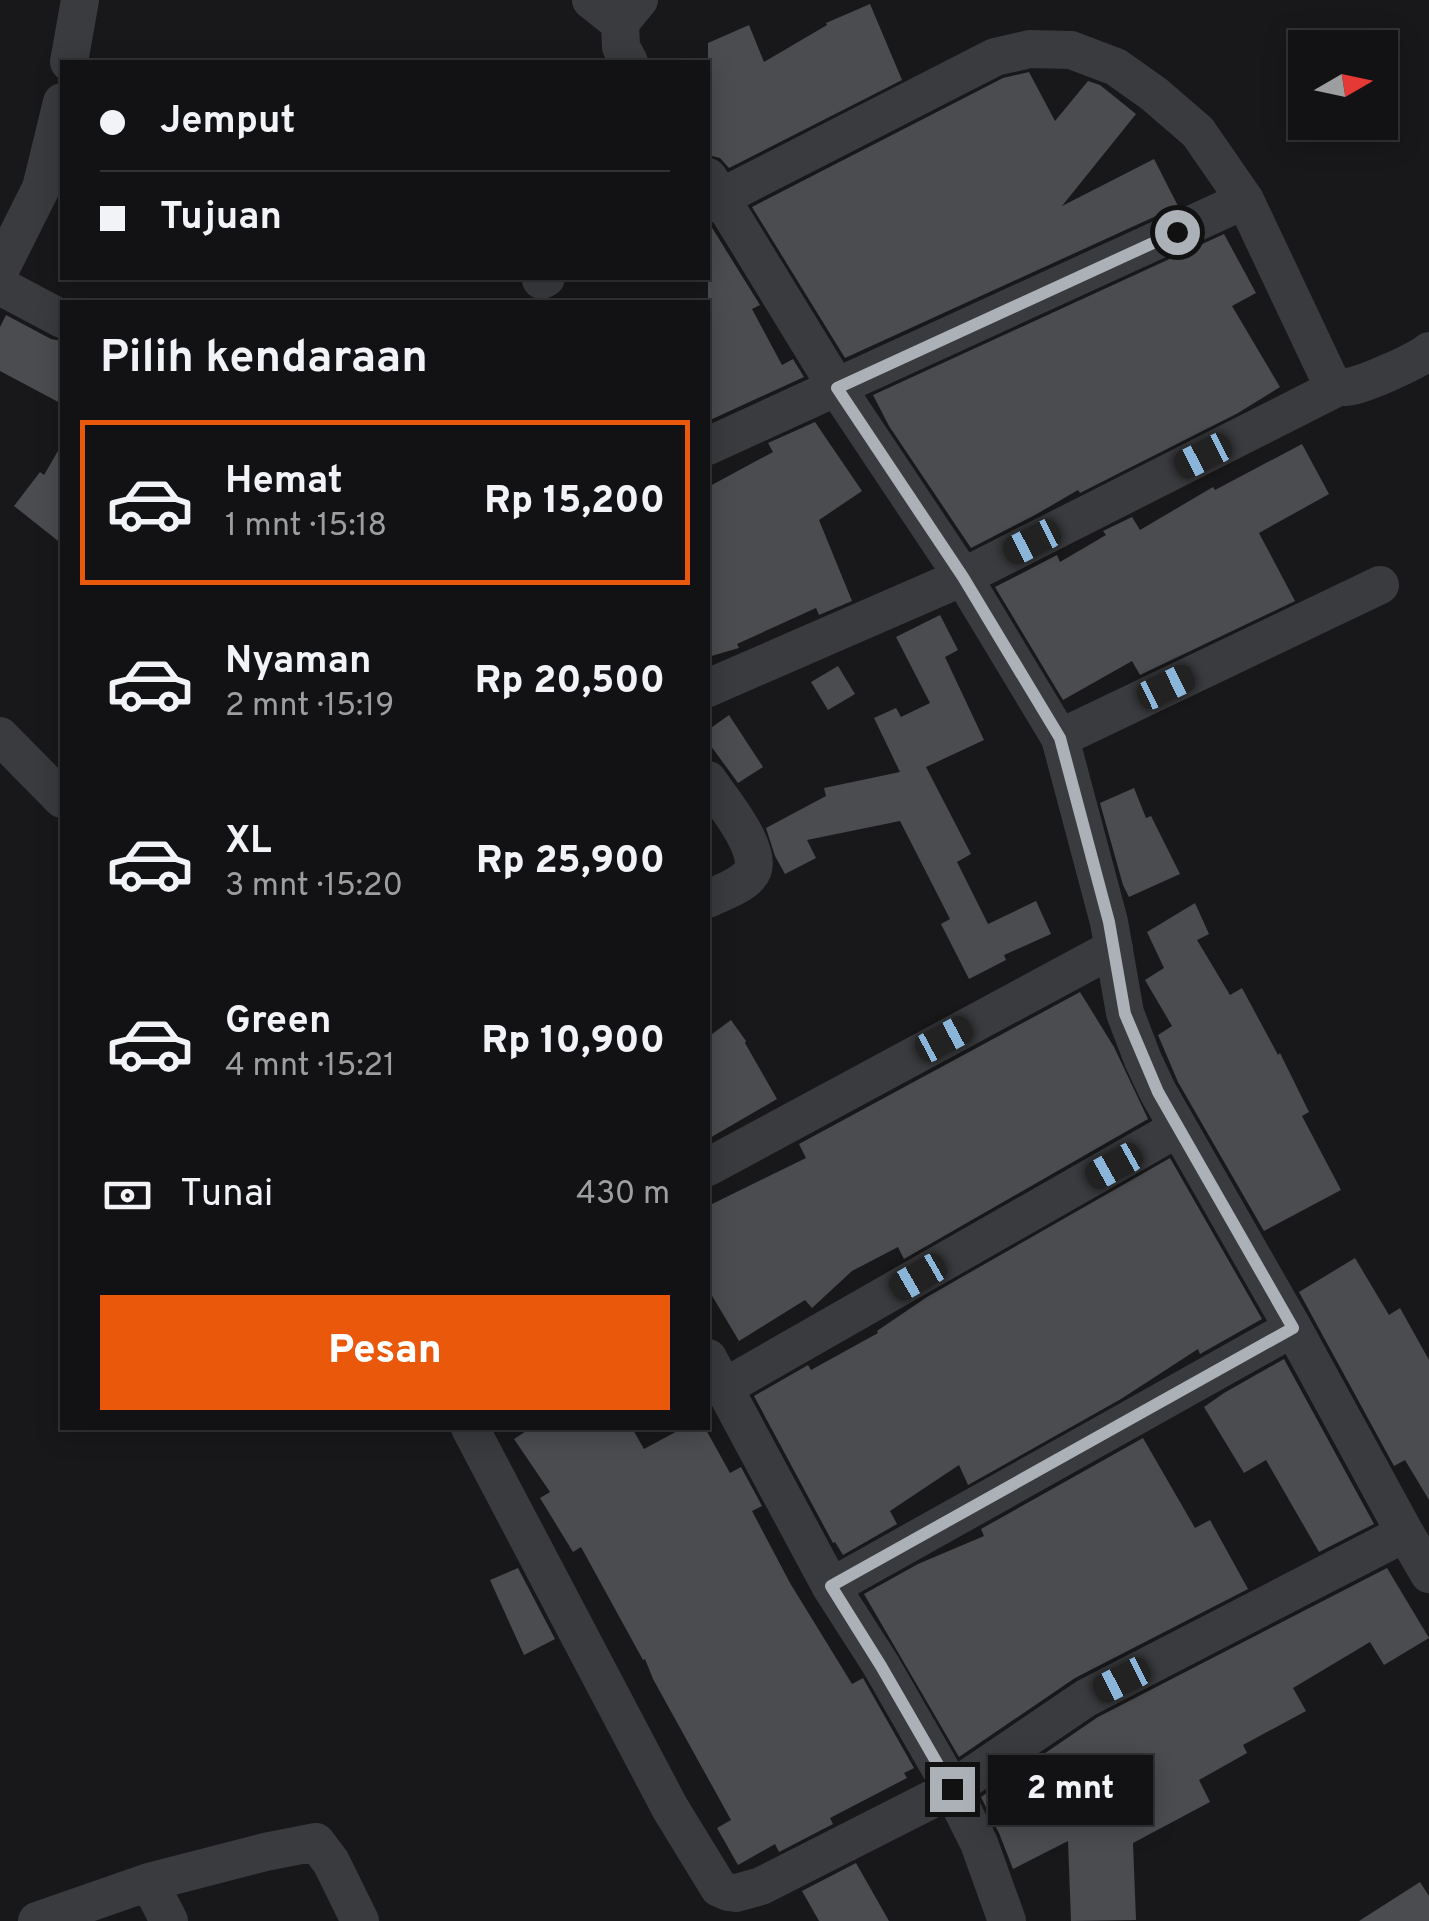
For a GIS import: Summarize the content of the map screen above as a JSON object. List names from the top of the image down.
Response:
{
  "north": "right",
  "page": {
    "banner": ["Jemput", "Tujuan"],
    "heading": "Pilih kendaraan",
    "list": [
      {
        "name": "Hemat",
        "note": "1 mnt · 15:18",
        "value": "Rp 15,200"
      },
      {
        "name": "Nyaman",
        "note": "2 mnt · 15:19",
        "value": "Rp 20,500"
      },
      {
        "name": "XL",
        "note": "3 mnt · 15:20",
        "value": "Rp 25,900"
      },
      {
        "name": "Green",
        "note": "4 mnt · 15:21",
        "value": "Rp 10,900"
      }
    ],
    "pay": ["Tunai", "430 m"],
    "buttons": "Pesan",
    "bubble": "2 mnt"
  }
}
